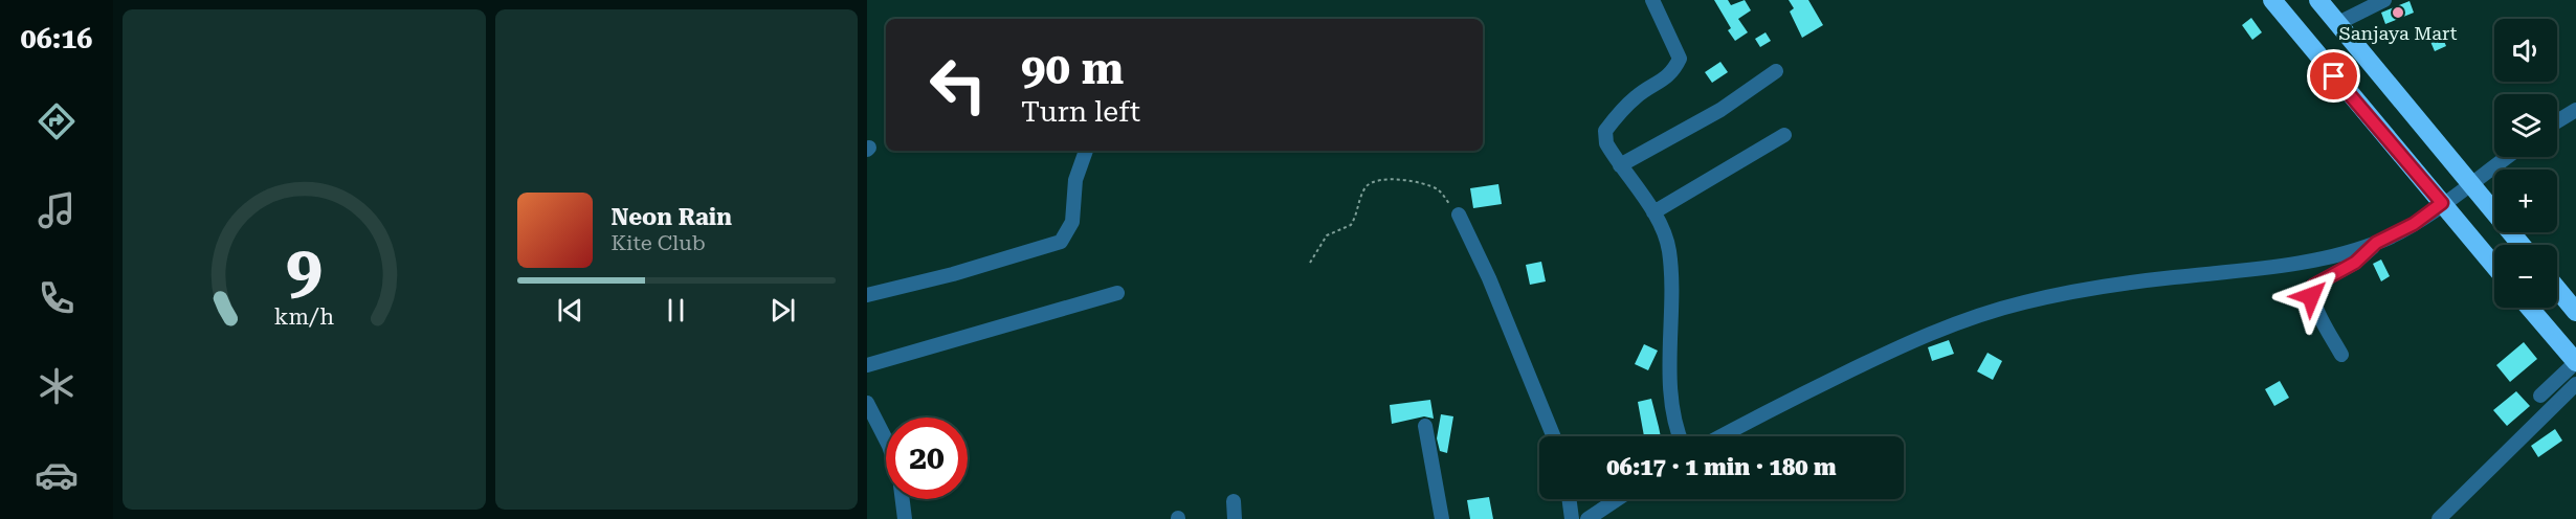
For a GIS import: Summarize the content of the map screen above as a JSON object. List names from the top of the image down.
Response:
{
  "places": ["Sanjaya Mart"],
  "page": {
    "tabs": "06:16",
    "map_buttons": ["+", "−"],
    "turn": ["90 m", "Turn left"],
    "song": ["Neon Rain", "Kite Club"],
    "limit": "20",
    "trip": "06:17 · 1 min · 180 m",
    "gauge": ["9", "km/h"]
  }
}
